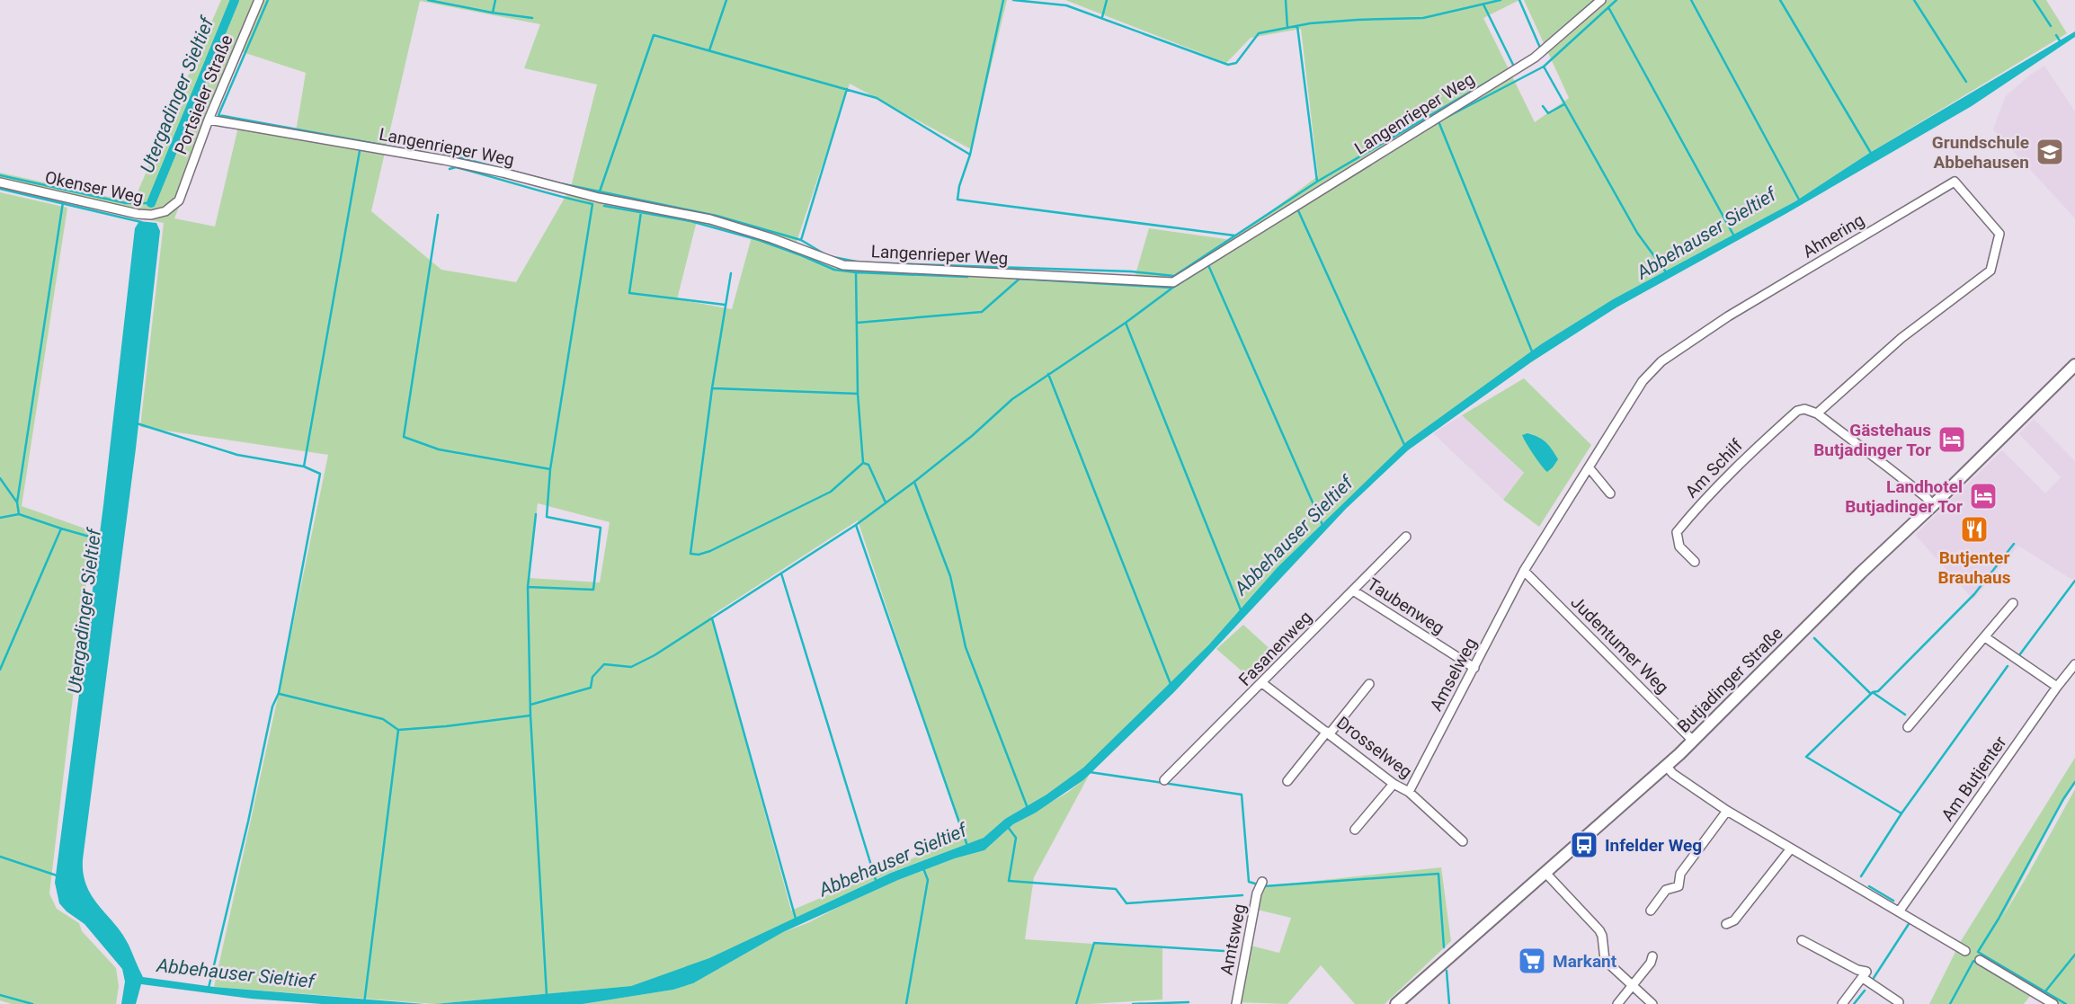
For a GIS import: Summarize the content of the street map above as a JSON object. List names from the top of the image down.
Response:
{
  "streets": {
    "main road": ["Butjadinger Straße"],
    "street": [
      "Portsieler Straße",
      "Langenrieper Weg",
      "Okenser Weg",
      "Ahnering",
      "Am Schilf",
      "Taubenweg",
      "Judentumer Weg",
      "Fasanenweg",
      "Amselweg",
      "Drosselweg",
      "Am Butjenter",
      "Amtsweg"
    ]
  },
  "crossings": [
    ["Portsieler Straße", "Langenrieper Weg"],
    ["Portsieler Straße", "Okenser Weg"],
    ["Ahnering", "Am Schilf"],
    ["Ahnering", "Judentumer Weg"],
    ["Ahnering", "Amselweg"],
    ["Taubenweg", "Fasanenweg"],
    ["Taubenweg", "Amselweg"],
    ["Judentumer Weg", "Amselweg"],
    ["Judentumer Weg", "Butjadinger Straße"],
    ["Fasanenweg", "Drosselweg"],
    ["Amselweg", "Drosselweg"]
  ],
  "water": ["Utergadinger Sieltief", "Abbehauser Sieltief"],
  "places": {
    "school or university": ["Grundschule Abbehausen"],
    "hotel": ["Gästehaus Butjadinger Tor", "Landhotel Butjadinger Tor"],
    "restaurant": ["Butjenter Brauhaus"],
    "bus stop": ["Infelder Weg"],
    "supermarket": ["Markant"]
  }
}
